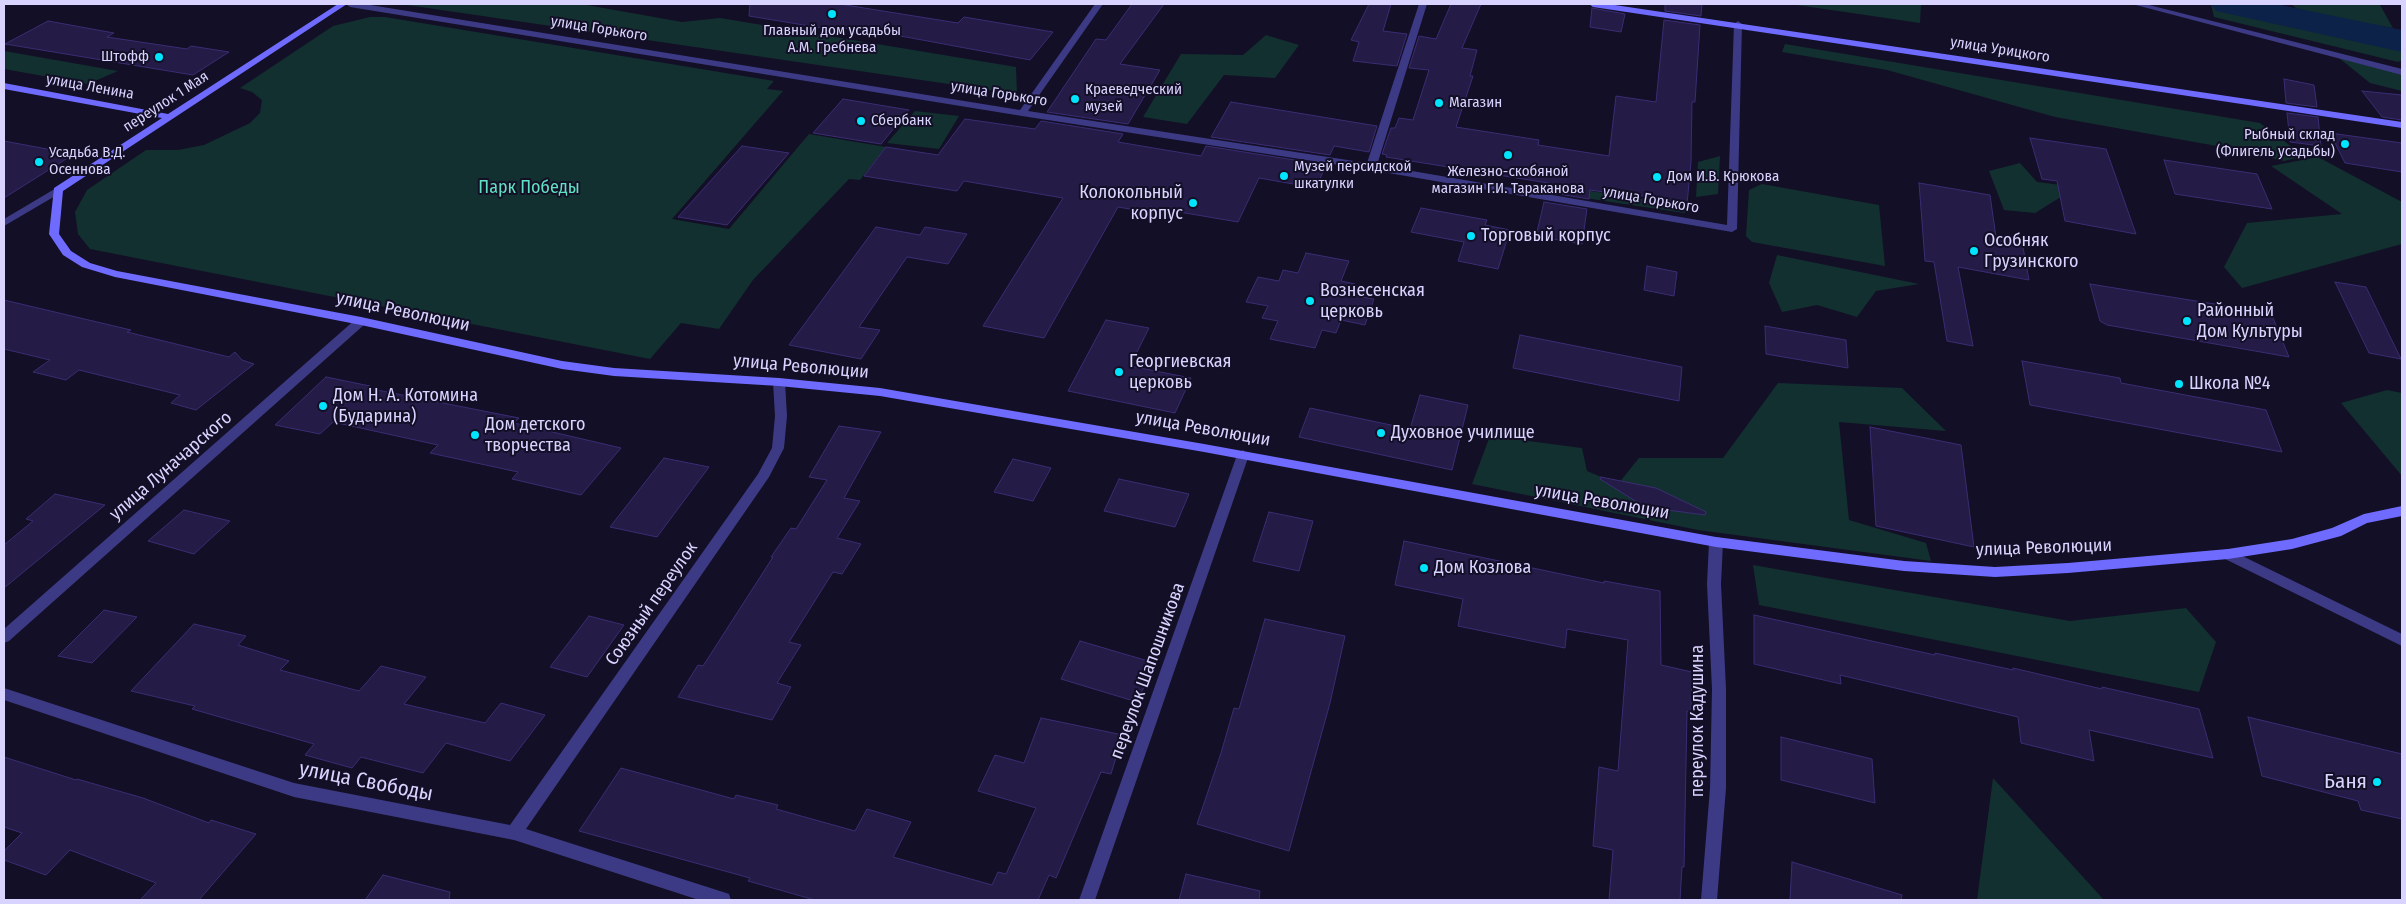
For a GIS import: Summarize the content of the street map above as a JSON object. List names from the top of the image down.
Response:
{
  "streets": {
    "main road": [
      "улица Урицкого",
      "улица Ленина",
      "переулок 1 Мая",
      "улица Революции"
    ],
    "street": [
      "улица Горького",
      "улица Луначарского",
      "Союзный переулок",
      "переулок Шапошникова",
      "переулок Кадушина",
      "улица Свободы"
    ]
  },
  "crossings": [
    ["улица Горького", "улица Урицкого"],
    ["улица Ленина", "переулок 1 Мая"],
    ["переулок 1 Мая", "улица Революции"],
    ["улица Революции", "улица Луначарского"],
    ["улица Революции", "Союзный переулок"],
    ["улица Революции", "переулок Шапошникова"],
    ["улица Революции", "переулок Кадушина"],
    ["Союзный переулок", "улица Свободы"]
  ],
  "parks": ["Парк Победы"],
  "places": [
    "Главный дом усадьбы А.М. Гребнева",
    "Штофф",
    "Краеведческий музей",
    "Магазин",
    "Сбербанк",
    "Рыбный склад (Флигель усадьбы)",
    "Железно-скобяной магазин Г.И. Тараканова",
    "Усадьба В.Д. Осеннова",
    "Музей персидской шкатулки",
    "Дом И.В. Крюкова",
    "Колокольный корпус",
    "Торговый корпус",
    "Особняк Грузинского",
    "Вознесенская церковь",
    "Районный Дом Культуры",
    "Георгиевская церковь",
    "Школа №4",
    "Дом Н. А. Котомина (Бударина)",
    "Духовное училище",
    "Дом детского творчества",
    "Дом Козлова",
    "Баня"
  ]
}
